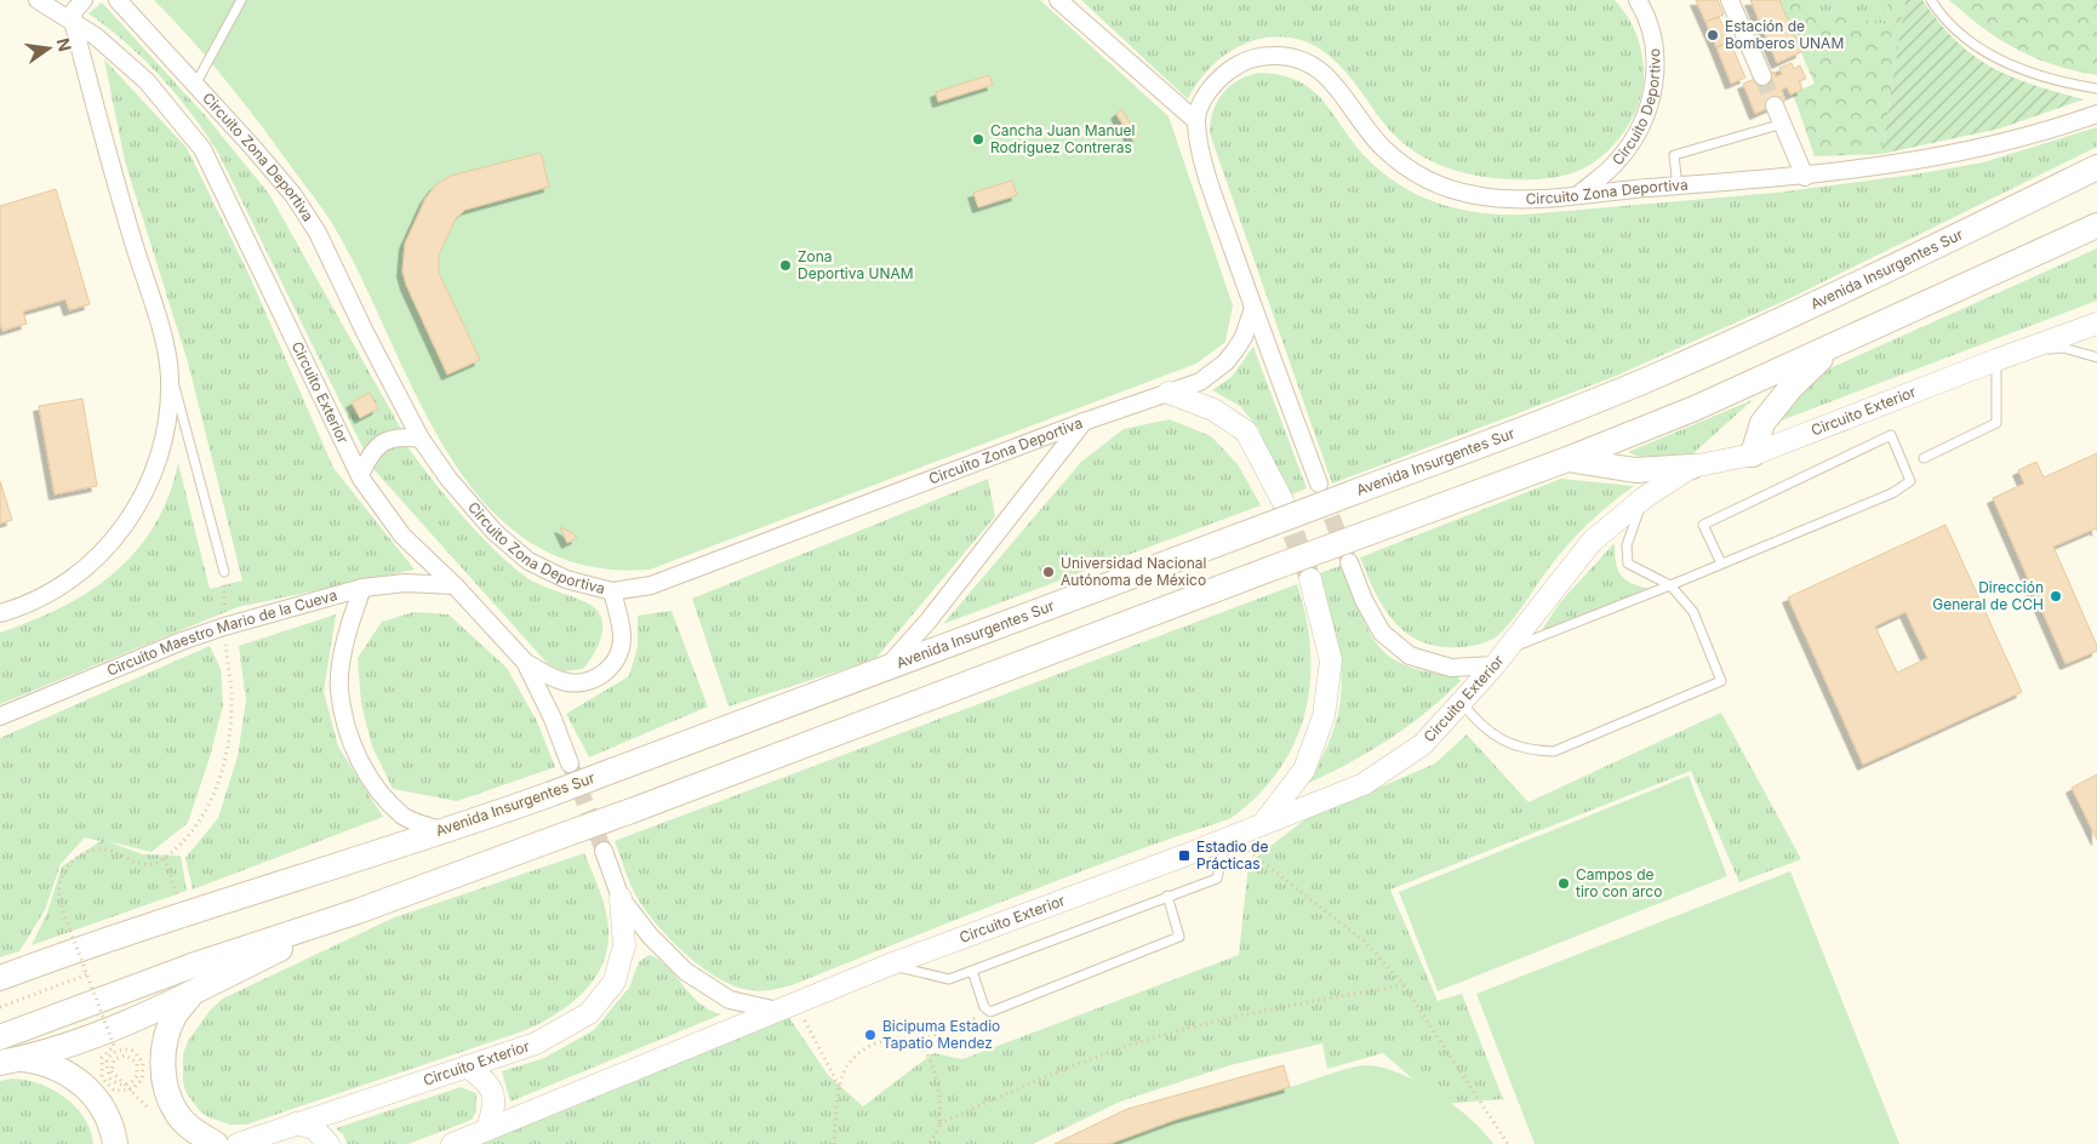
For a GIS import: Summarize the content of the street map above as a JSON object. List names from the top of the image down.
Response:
{
  "streets": {
    "main road": ["Avenida Insurgentes Sur"],
    "street": [
      "Circuito Deportivo",
      "Circuito Zona Deportiva",
      "Circuito Exterior",
      "Circuito Maestro Mario de la Cueva"
    ]
  },
  "crossings": [
    ["Circuito Deportivo", "Circuito Zona Deportiva"],
    ["Circuito Exterior", "Circuito Maestro Mario de la Cueva"]
  ],
  "places": {
    "other": [
      "Estación de Bomberos UNAM",
      "Cancha Juan Manuel Rodriguez Contreras",
      "Zona Deportiva UNAM",
      "Universidad Nacional Autónoma de México",
      "Dirección General de CCH",
      "Campos de tiro con arco",
      "Bicipuma Estadio Tapatio Mendez"
    ],
    "transit": ["Estadio de Prácticas"]
  },
  "north": "right"
}
